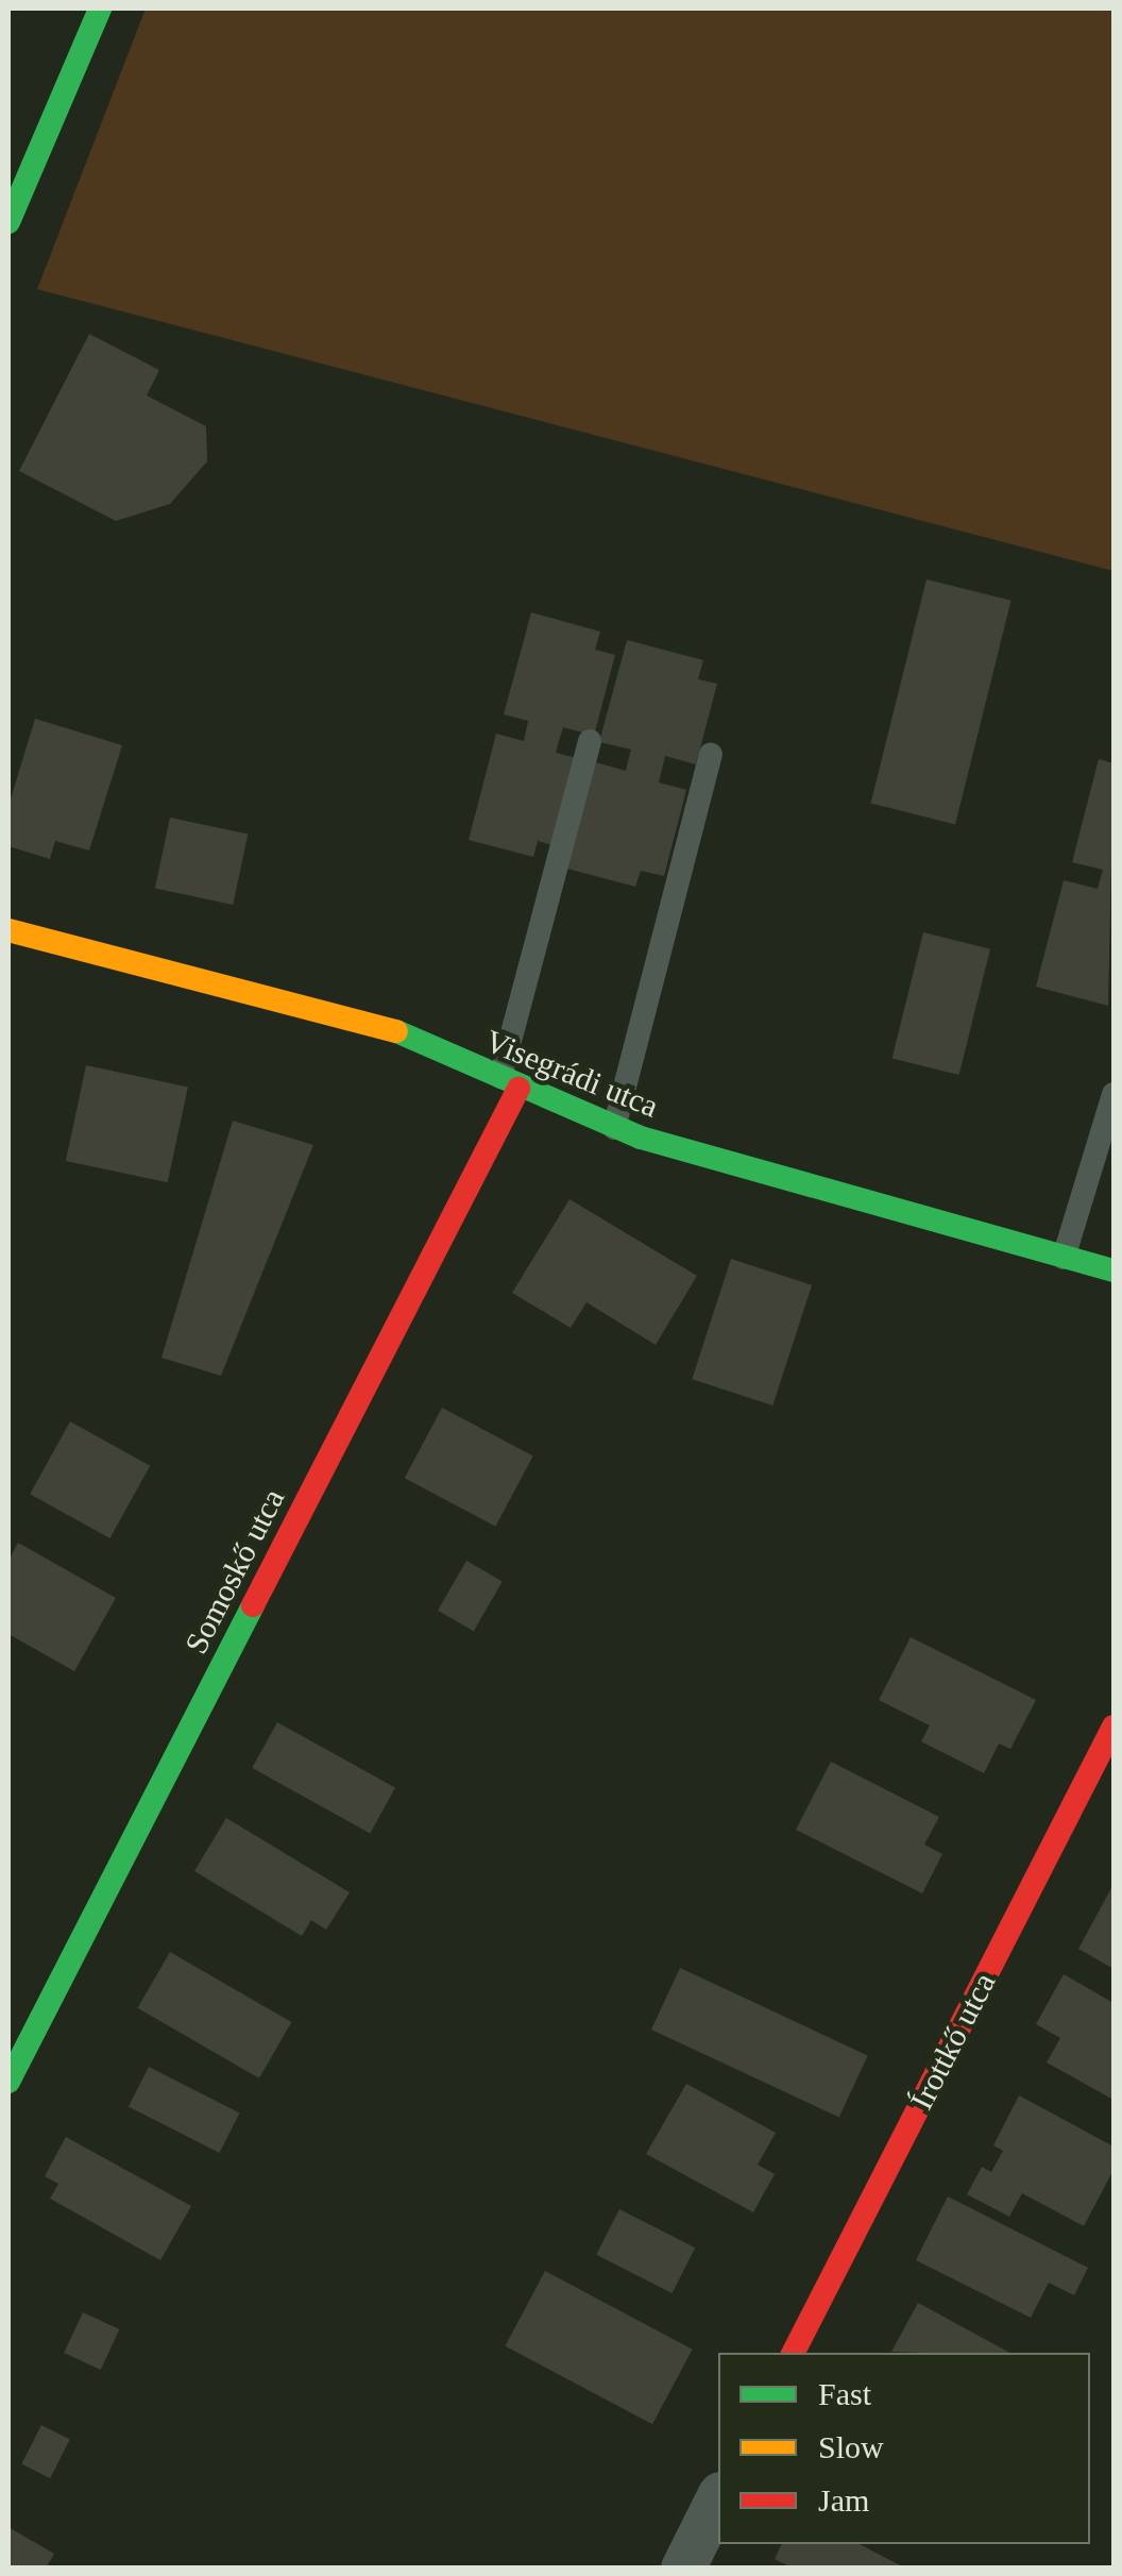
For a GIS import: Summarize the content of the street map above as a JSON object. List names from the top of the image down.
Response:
{
  "streets": {
    "street": ["Visegrádi utca", "Somoskő utca", "Írottkő utca"]
  },
  "crossings": [
    ["Visegrádi utca", "Somoskő utca"]
  ],
  "legend": ["Fast", "Slow", "Jam"]
}
